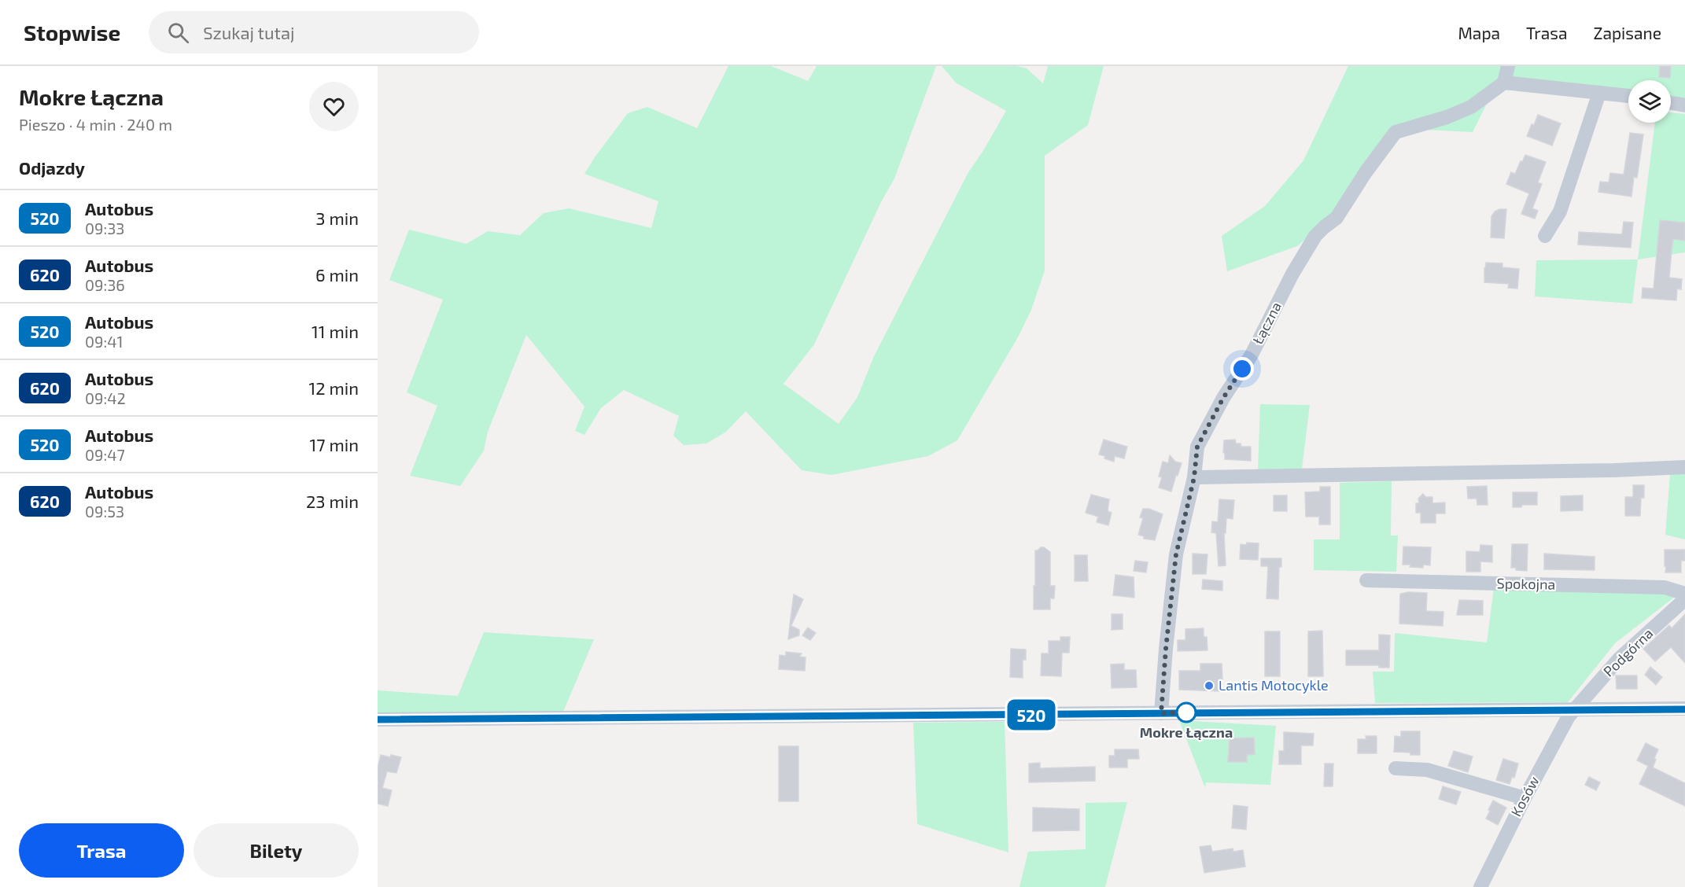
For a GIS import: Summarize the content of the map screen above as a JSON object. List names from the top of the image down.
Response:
{
  "streets": {
    "street": [
      "Łączna",
      "Spokojna",
      "Podgórna",
      "Kosów"
    ]
  },
  "crossings": [
    ["Podgórna", "Kosów"]
  ],
  "places": ["Lantis Motocykle", "Mokre Łączna"],
  "lines": ["bus line 520"],
  "page": {
    "header": "Stopwise",
    "search": "Szukaj tutaj",
    "nav": ["Mapa", "Trasa", "Zapisane"],
    "heading": [
      ["Mokre Łączna", "Pieszo · 4 min · 240 m"],
      "Odjazdy"
    ],
    "on_map": "520",
    "list": [
      {
        "mark": "520",
        "name": "Autobus",
        "note": "09:33",
        "value": "3 min"
      },
      {
        "mark": "620",
        "name": "Autobus",
        "note": "09:36",
        "value": "6 min"
      },
      {
        "mark": "520",
        "name": "Autobus",
        "note": "09:41",
        "value": "11 min"
      },
      {
        "mark": "620",
        "name": "Autobus",
        "note": "09:42",
        "value": "12 min"
      },
      {
        "mark": "520",
        "name": "Autobus",
        "note": "09:47",
        "value": "17 min"
      },
      {
        "mark": "620",
        "name": "Autobus",
        "note": "09:53",
        "value": "23 min"
      }
    ],
    "buttons": ["Trasa", "Bilety"]
  }
}
